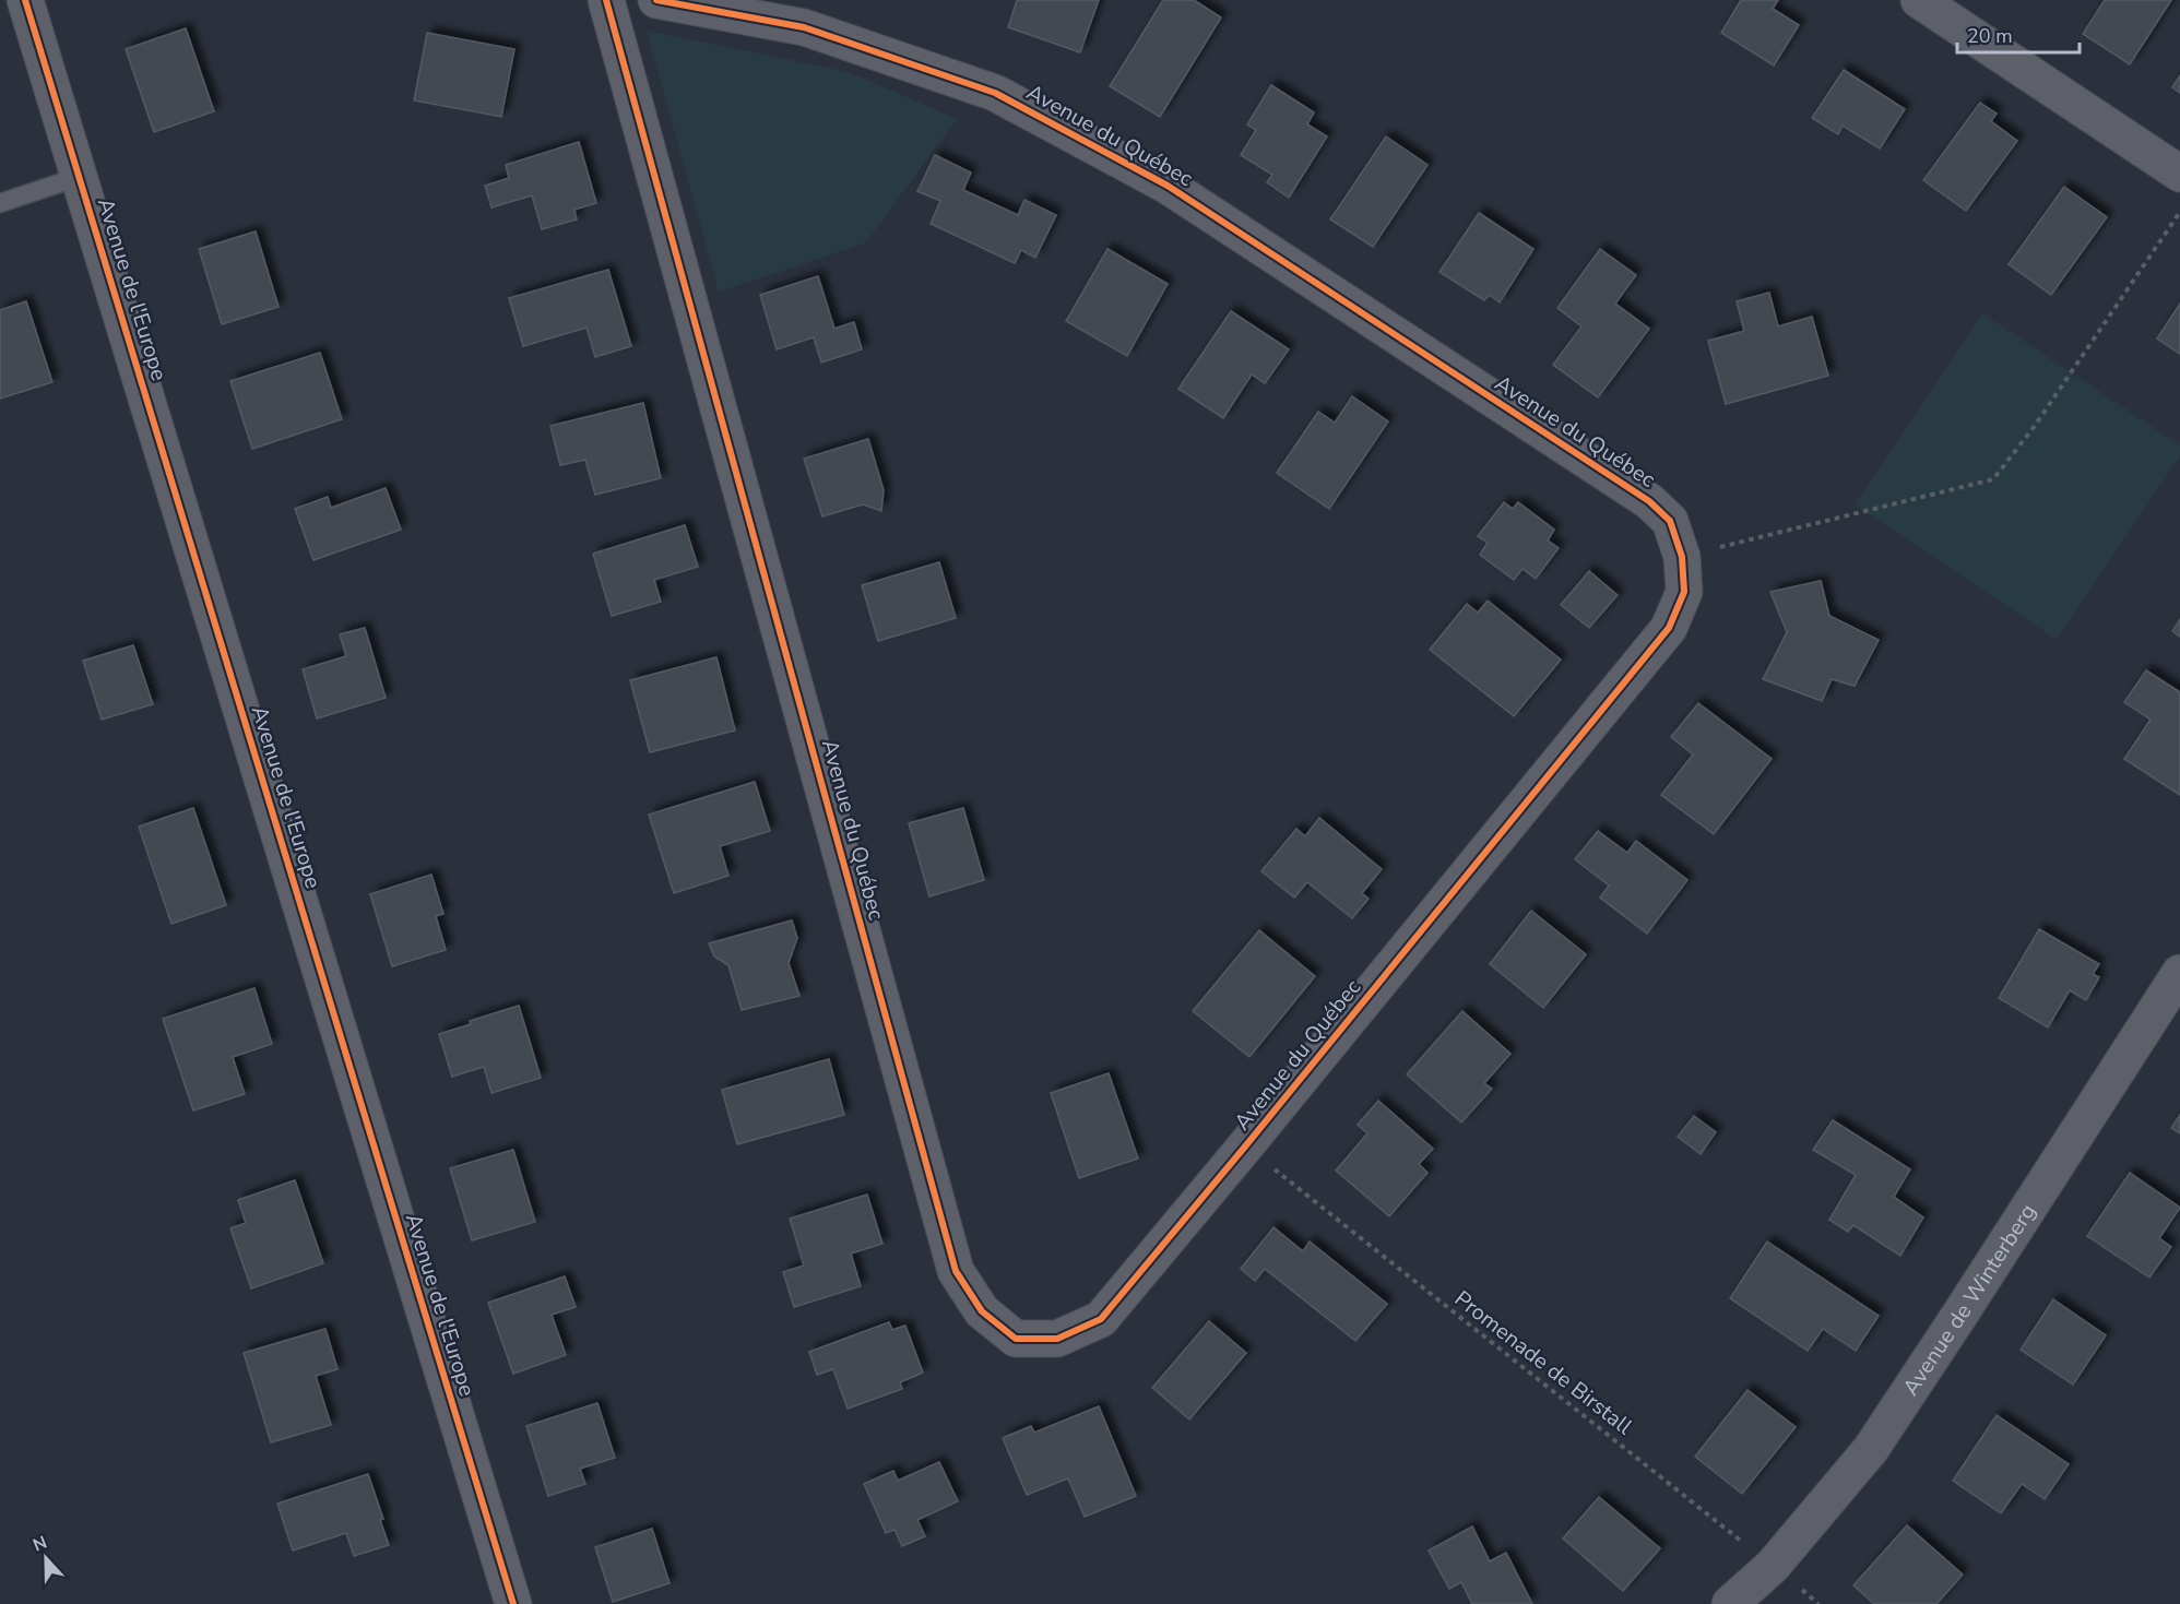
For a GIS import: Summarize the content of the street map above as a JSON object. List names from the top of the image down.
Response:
{
  "streets": {
    "street": ["Avenue du Québec", "Avenue de l'Europe", "Avenue de Winterberg"],
    "path": ["Promenade de Birstall"]
  },
  "crossings": [
    ["Avenue du Québec", "Promenade de Birstall"],
    ["Avenue de Winterberg", "Promenade de Birstall"]
  ],
  "scale_bar": "20 m",
  "north": "top"
}
